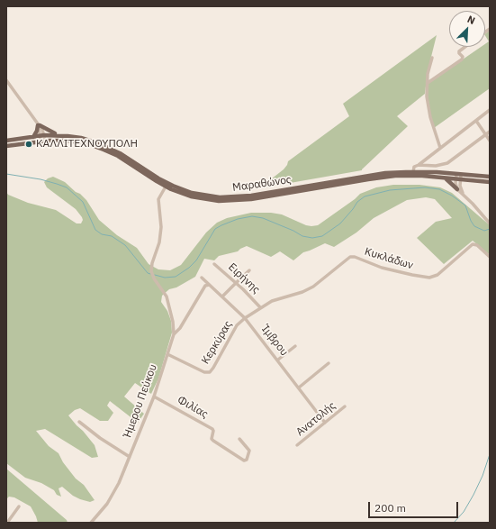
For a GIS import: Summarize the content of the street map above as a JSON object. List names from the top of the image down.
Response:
{
  "streets": {
    "main road": ["Μαραθώνος"],
    "street": [
      "Κυκλάδων",
      "Ειρήνης",
      "Ίμβρου",
      "Κερκύρας",
      "Ήμερου Πεύκου",
      "Φιλίας",
      "Ανατολής"
    ]
  },
  "crossings": [
    ["Μαραθώνος", "Ήμερου Πεύκου"],
    ["Κυκλάδων", "Ειρήνης"],
    ["Κυκλάδων", "Κερκύρας"],
    ["Ειρήνης", "Κερκύρας"],
    ["Ίμβρου", "Κερκύρας"],
    ["Ίμβρου", "Ανατολής"],
    ["Κερκύρας", "Ήμερου Πεύκου"],
    ["Ήμερου Πεύκου", "Φιλίας"]
  ],
  "places": ["ΚΑΛΛΙΤΕΧΝΟΥΠΟΛΗ"],
  "scale_bar": "200 m",
  "north": "top right"
}
